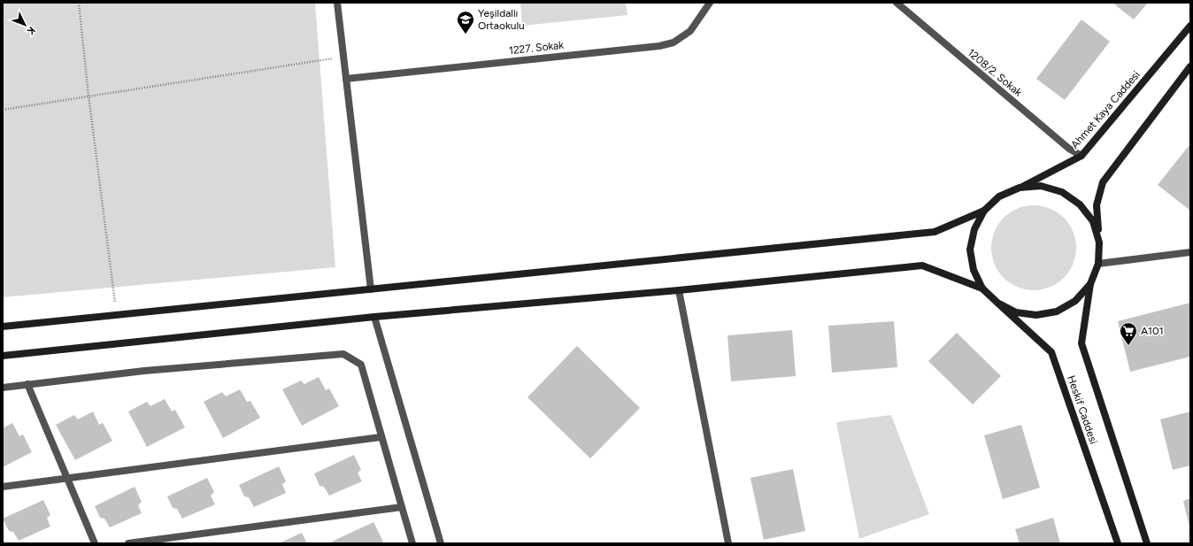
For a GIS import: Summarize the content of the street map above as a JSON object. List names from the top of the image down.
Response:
{
  "streets": {
    "main road": ["Ahmet Kaya Caddesi", "Heskif Caddesi"],
    "street": ["1227. Sokak", "1208/2. Sokak"]
  },
  "crossings": [
    ["1208/2. Sokak", "Ahmet Kaya Caddesi"]
  ],
  "places": {
    "school or university": ["Yeşildallı Ortaokulu"],
    "supermarket": ["A101"]
  },
  "north": "bottom right"
}
